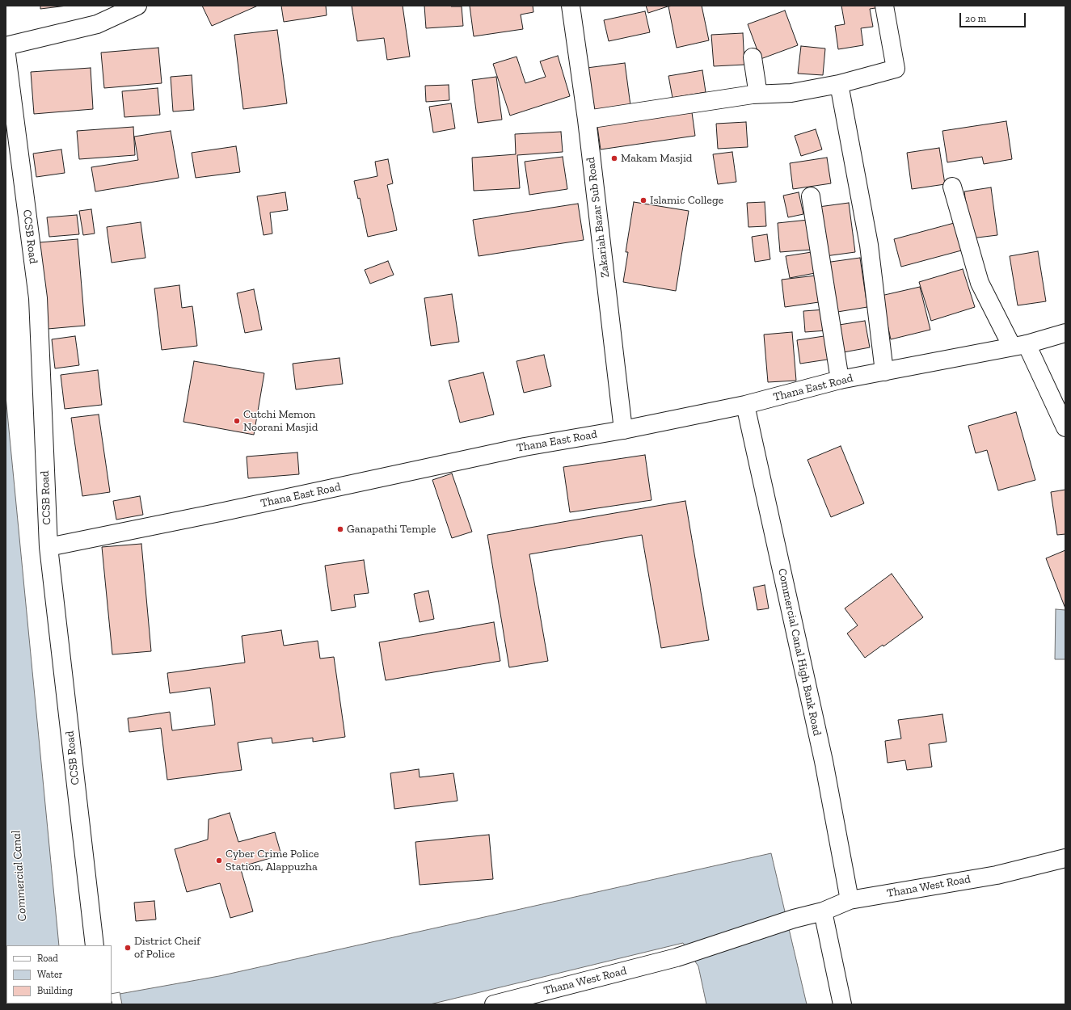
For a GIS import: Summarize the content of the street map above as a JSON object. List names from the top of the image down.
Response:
{
  "streets": {
    "main road": [
      "Zakariah Bazar Sub Road",
      "CCSB Road",
      "Thana East Road",
      "Commercial Canal High Bank Road",
      "Thana West Road"
    ]
  },
  "crossings": [
    ["Zakariah Bazar Sub Road", "Thana East Road"],
    ["CCSB Road", "Thana East Road"],
    ["Thana East Road", "Commercial Canal High Bank Road"],
    ["Commercial Canal High Bank Road", "Thana West Road"]
  ],
  "water": ["Commercial Canal"],
  "places": [
    "Makam Masjid",
    "Islamic College",
    "Cutchi Memon Noorani Masjid",
    "Ganapathi Temple",
    "Cyber Crime Police Station, Alappuzha",
    "District Cheif of Police"
  ],
  "legend": ["Road", "Water", "Building"],
  "scale_bar": "20 m"
}
